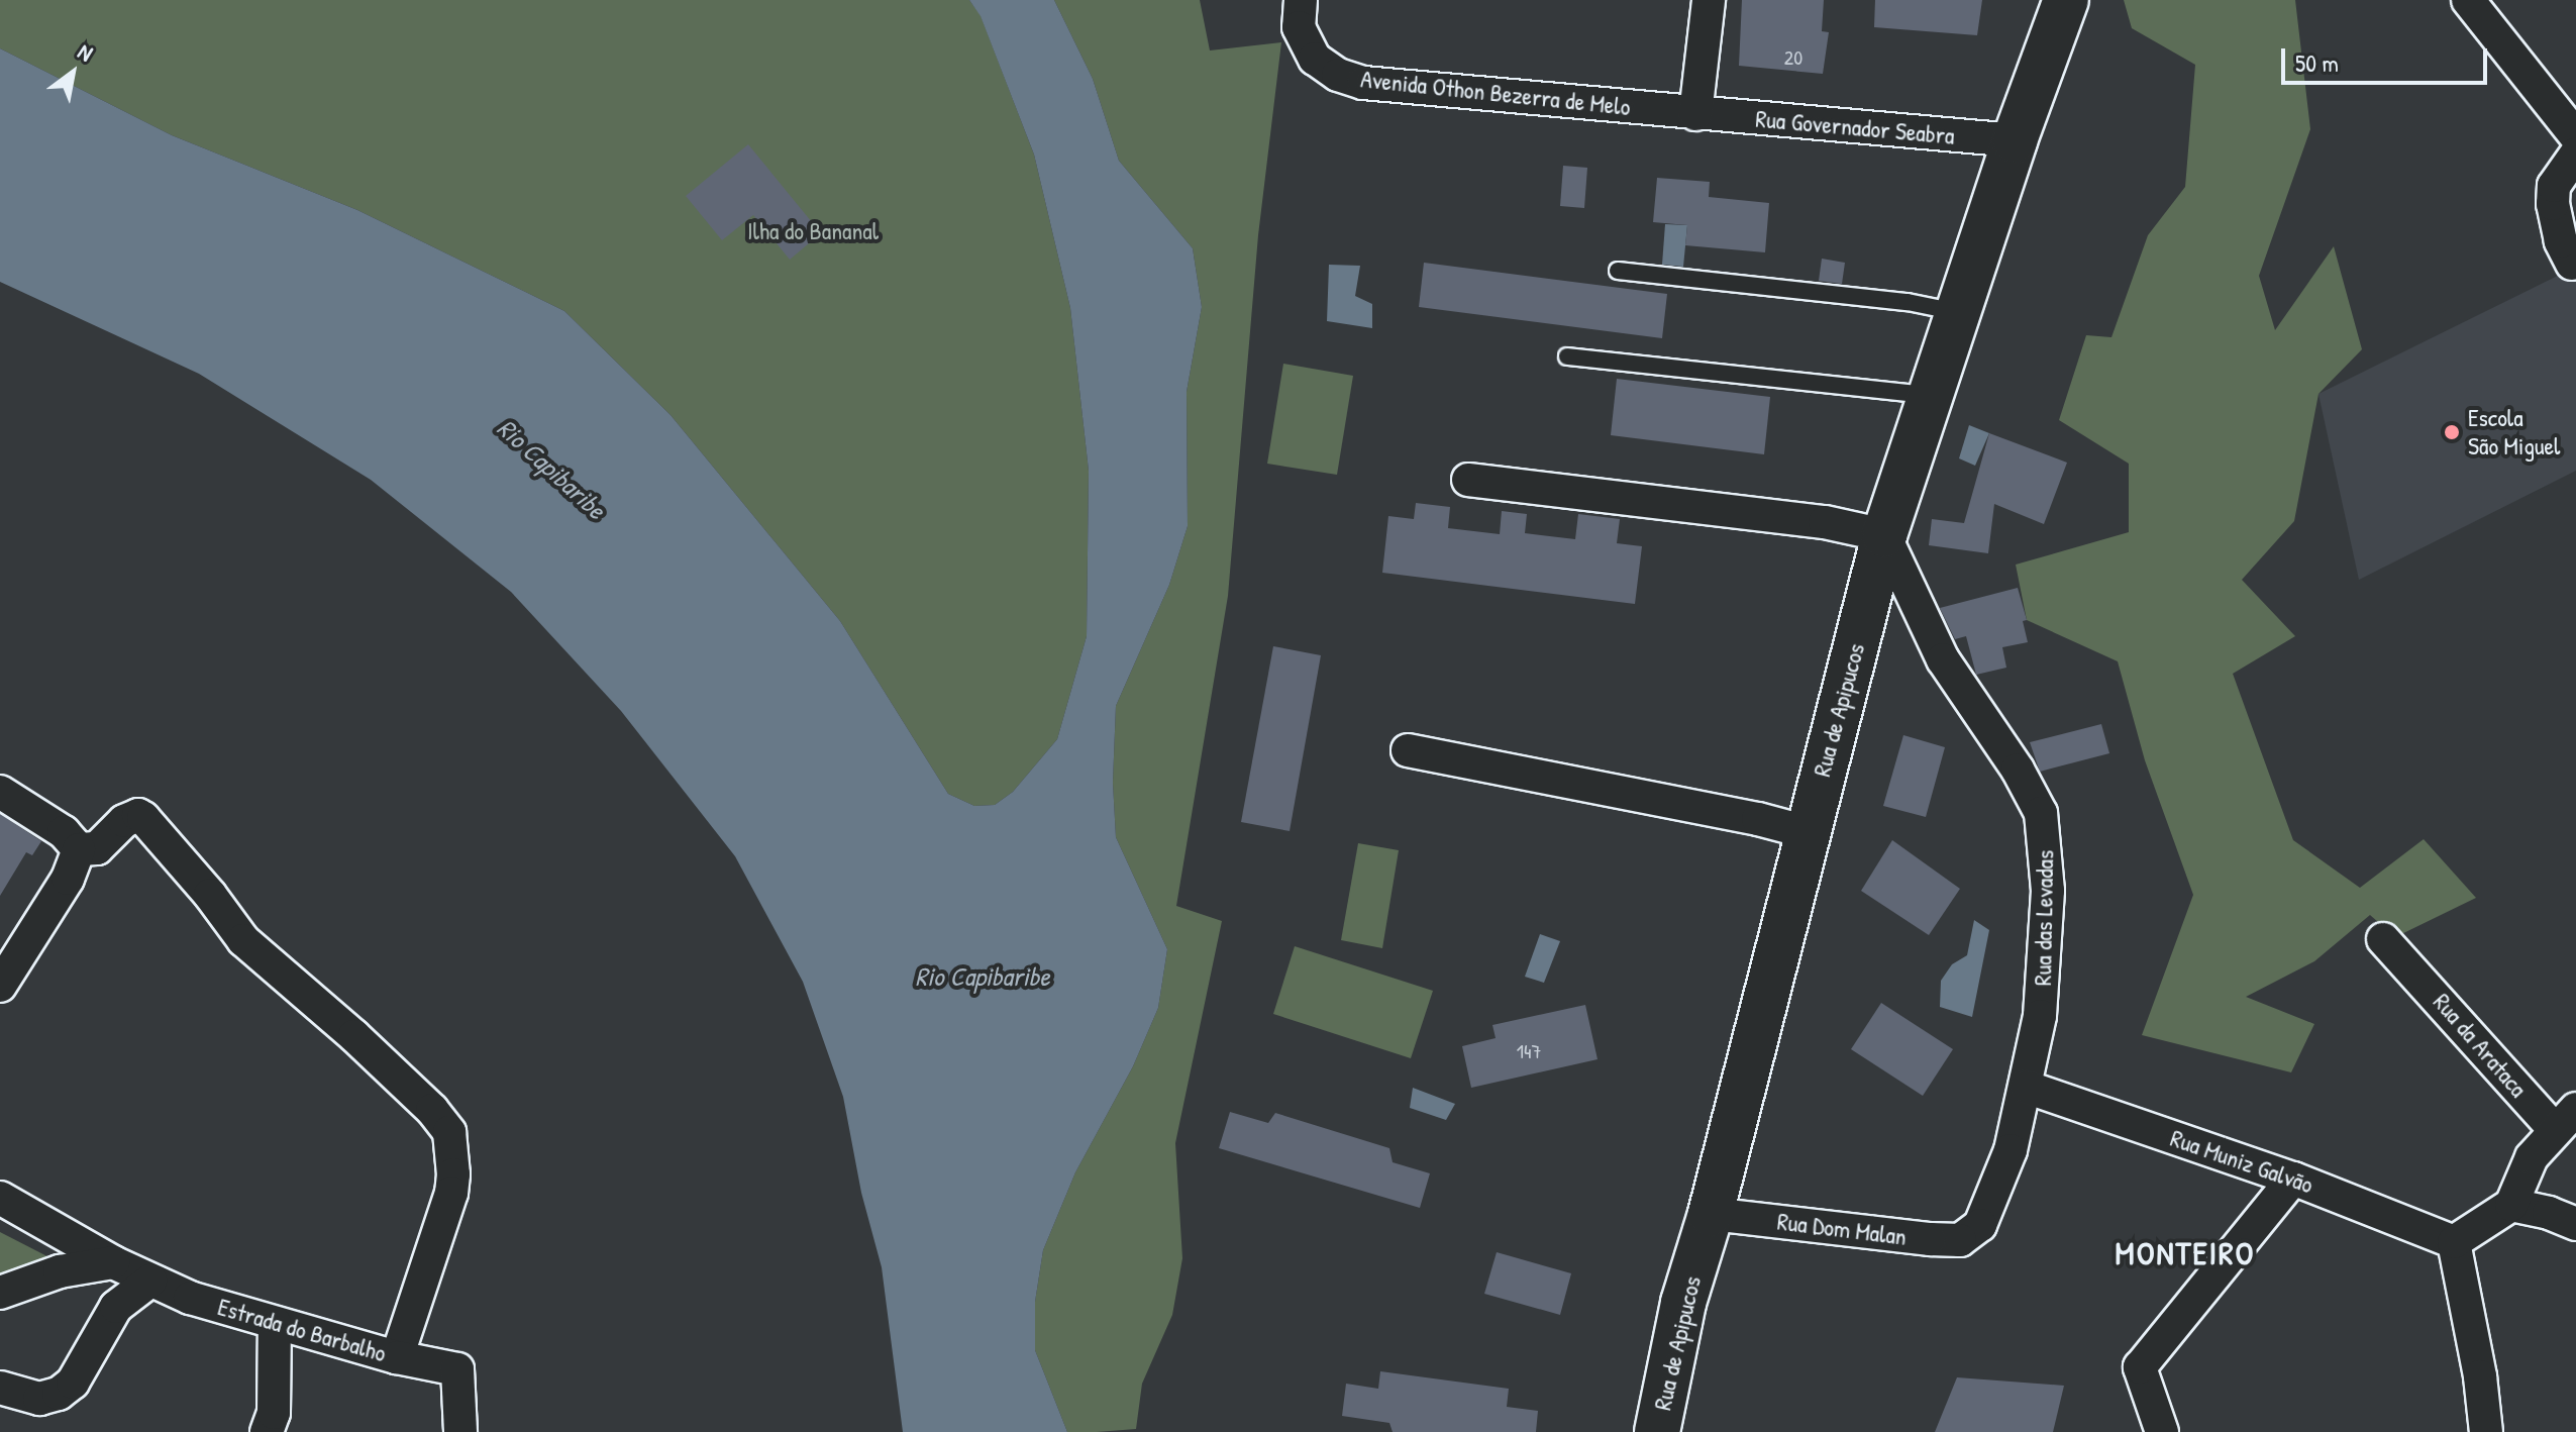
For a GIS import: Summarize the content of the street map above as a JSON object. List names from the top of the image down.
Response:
{
  "streets": {
    "main road": ["Rua de Apipucos"],
    "street": [
      "Avenida Othon Bezerra de Melo",
      "Rua Governador Seabra",
      "Rua das Levadas",
      "Rua da Arataca",
      "Rua Muniz Galvão",
      "Rua Dom Malan",
      "Estrada do Barbalho"
    ]
  },
  "crossings": [
    ["Avenida Othon Bezerra de Melo", "Rua Governador Seabra"],
    ["Rua Governador Seabra", "Rua de Apipucos"],
    ["Rua de Apipucos", "Rua das Levadas"],
    ["Rua de Apipucos", "Rua Dom Malan"],
    ["Rua das Levadas", "Rua Muniz Galvão"],
    ["Rua das Levadas", "Rua Dom Malan"]
  ],
  "districts": ["MONTEIRO"],
  "water": ["Rio Capibaribe"],
  "parks": ["Ilha do Bananal"],
  "places": ["Escola São Miguel"],
  "house_numbers": ["20", "147"],
  "scale_bar": "50 m",
  "north": "top right"
}
